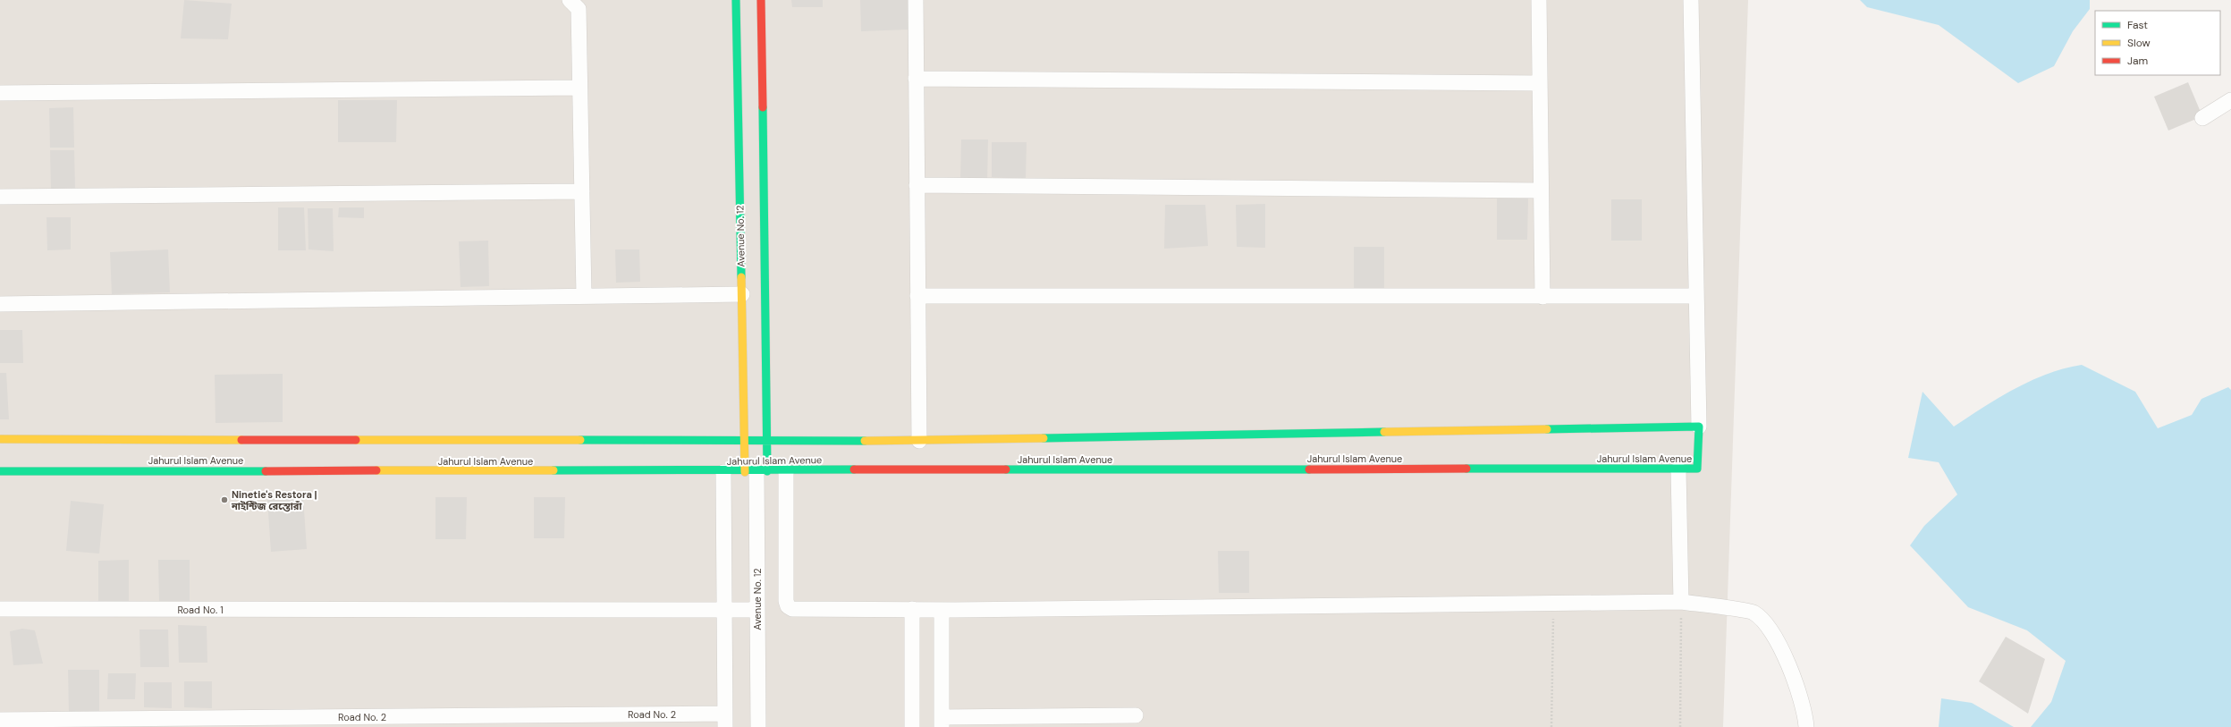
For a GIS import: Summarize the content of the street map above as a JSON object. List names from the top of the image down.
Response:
{
  "streets": {
    "street": [
      "Avenue No. 12",
      "Jahurul Islam Avenue",
      "Road No. 1",
      "Road No. 2"
    ]
  },
  "crossings": [
    ["Avenue No. 12", "Jahurul Islam Avenue"],
    ["Avenue No. 12", "Road No. 1"]
  ],
  "places": ["Ninetie's Restora | নাইন্টিজ রেস্তোরাঁ"],
  "legend": ["Fast", "Slow", "Jam"]
}
